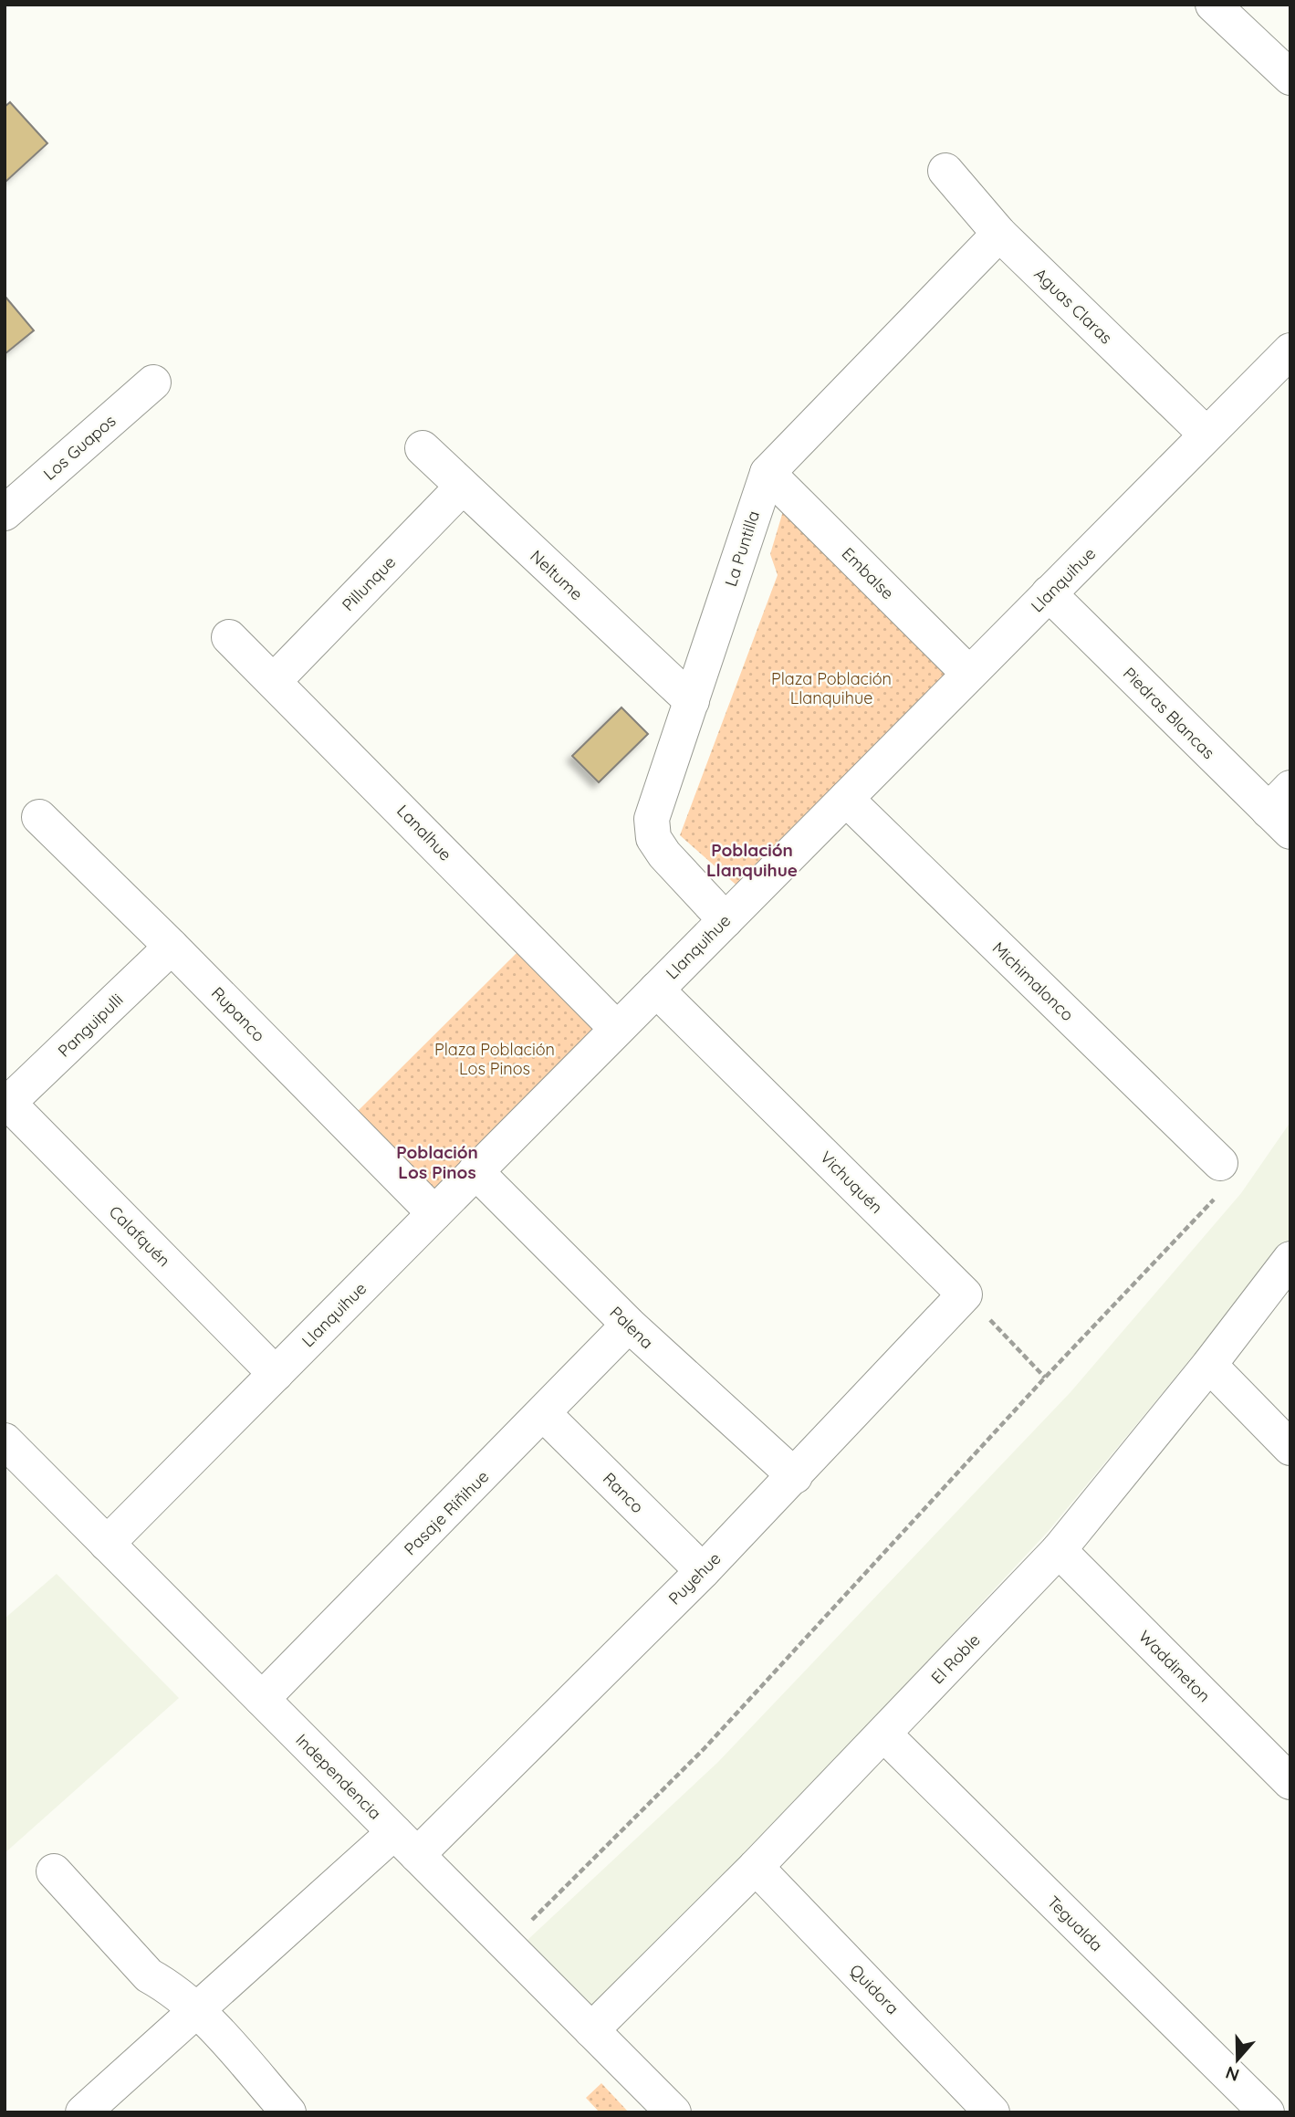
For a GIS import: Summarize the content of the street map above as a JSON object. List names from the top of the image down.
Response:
{
  "streets": {
    "street": [
      "Aguas Claras",
      "Los Guapos",
      "La Puntilla",
      "Embalse",
      "Neltume",
      "Llanquihue",
      "Pillunque",
      "Piedras Blancas",
      "Lanalhue",
      "Michimalonco",
      "Rupanco",
      "Panguipulli",
      "Vichuquén",
      "Calafquén",
      "Palena",
      "Ranco",
      "Pasaje Riñihue",
      "Puyehue",
      "El Roble",
      "Waddineton",
      "Independencia",
      "Tegualda",
      "Quidora"
    ]
  },
  "crossings": [
    ["Aguas Claras", "La Puntilla"],
    ["Aguas Claras", "Llanquihue"],
    ["La Puntilla", "Embalse"],
    ["La Puntilla", "Neltume"],
    ["La Puntilla", "Llanquihue"],
    ["Embalse", "Llanquihue"],
    ["Neltume", "Pillunque"],
    ["Llanquihue", "Piedras Blancas"],
    ["Llanquihue", "Lanalhue"],
    ["Llanquihue", "Michimalonco"],
    ["Llanquihue", "Rupanco"],
    ["Llanquihue", "Vichuquén"],
    ["Llanquihue", "Calafquén"],
    ["Llanquihue", "Palena"],
    ["Llanquihue", "Independencia"],
    ["Pillunque", "Lanalhue"],
    ["Rupanco", "Panguipulli"],
    ["Panguipulli", "Calafquén"],
    ["Vichuquén", "Puyehue"],
    ["Palena", "Pasaje Riñihue"],
    ["Palena", "Puyehue"],
    ["Ranco", "Pasaje Riñihue"],
    ["Ranco", "Puyehue"],
    ["Pasaje Riñihue", "Independencia"],
    ["Puyehue", "Independencia"],
    ["El Roble", "Waddineton"],
    ["El Roble", "Independencia"],
    ["El Roble", "Tegualda"],
    ["El Roble", "Quidora"]
  ],
  "districts": ["Población Llanquihue", "Población Los Pinos"],
  "parks": ["Plaza Población Llanquihue", "Plaza Población Los Pinos"],
  "north": "bottom"
}
